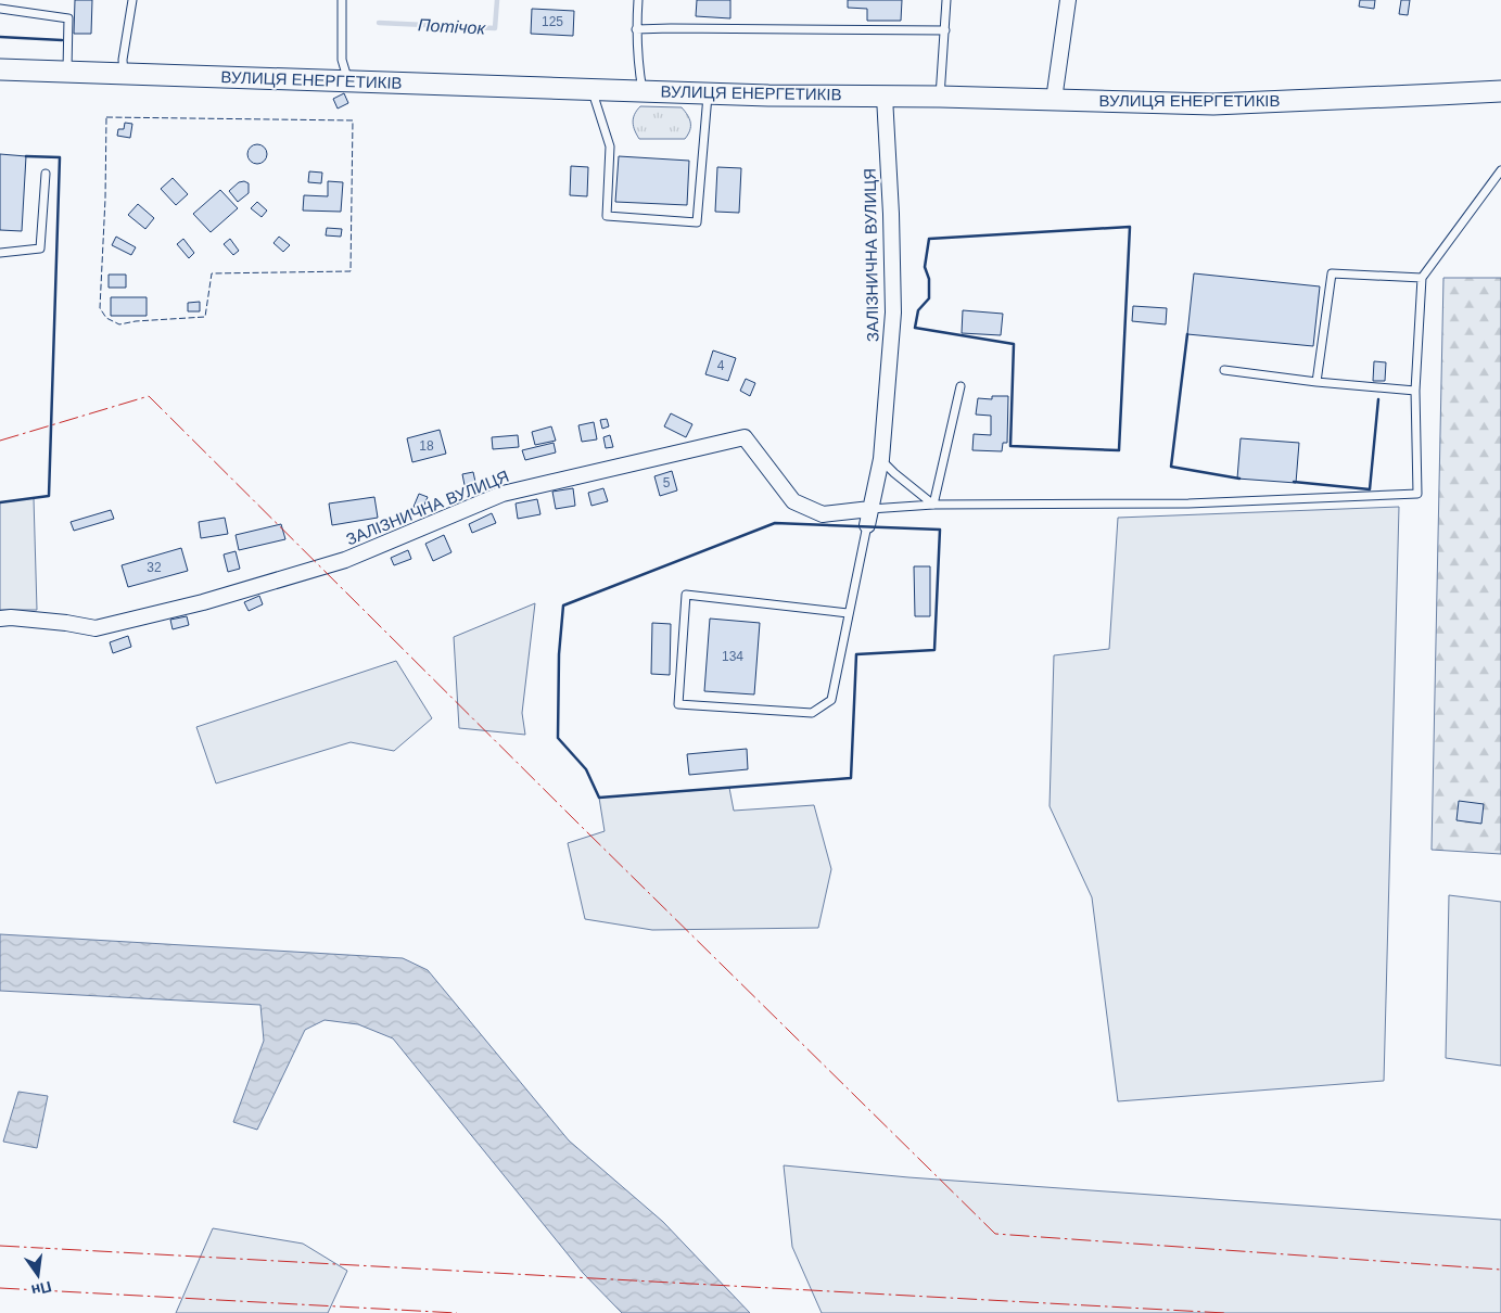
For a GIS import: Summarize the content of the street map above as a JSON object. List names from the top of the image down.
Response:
{
  "streets": {
    "main road": ["ВУЛИЦЯ ЕНЕРГЕТИКІВ"],
    "street": ["ЗАЛІЗНИЧНА ВУЛИЦЯ"]
  },
  "crossings": [
    ["ВУЛИЦЯ ЕНЕРГЕТИКІВ", "ЗАЛІЗНИЧНА ВУЛИЦЯ"]
  ],
  "water": ["Потічок"],
  "house_numbers": [
    "125",
    "4",
    "18",
    "5",
    "32",
    "134"
  ],
  "north": "bottom"
}
